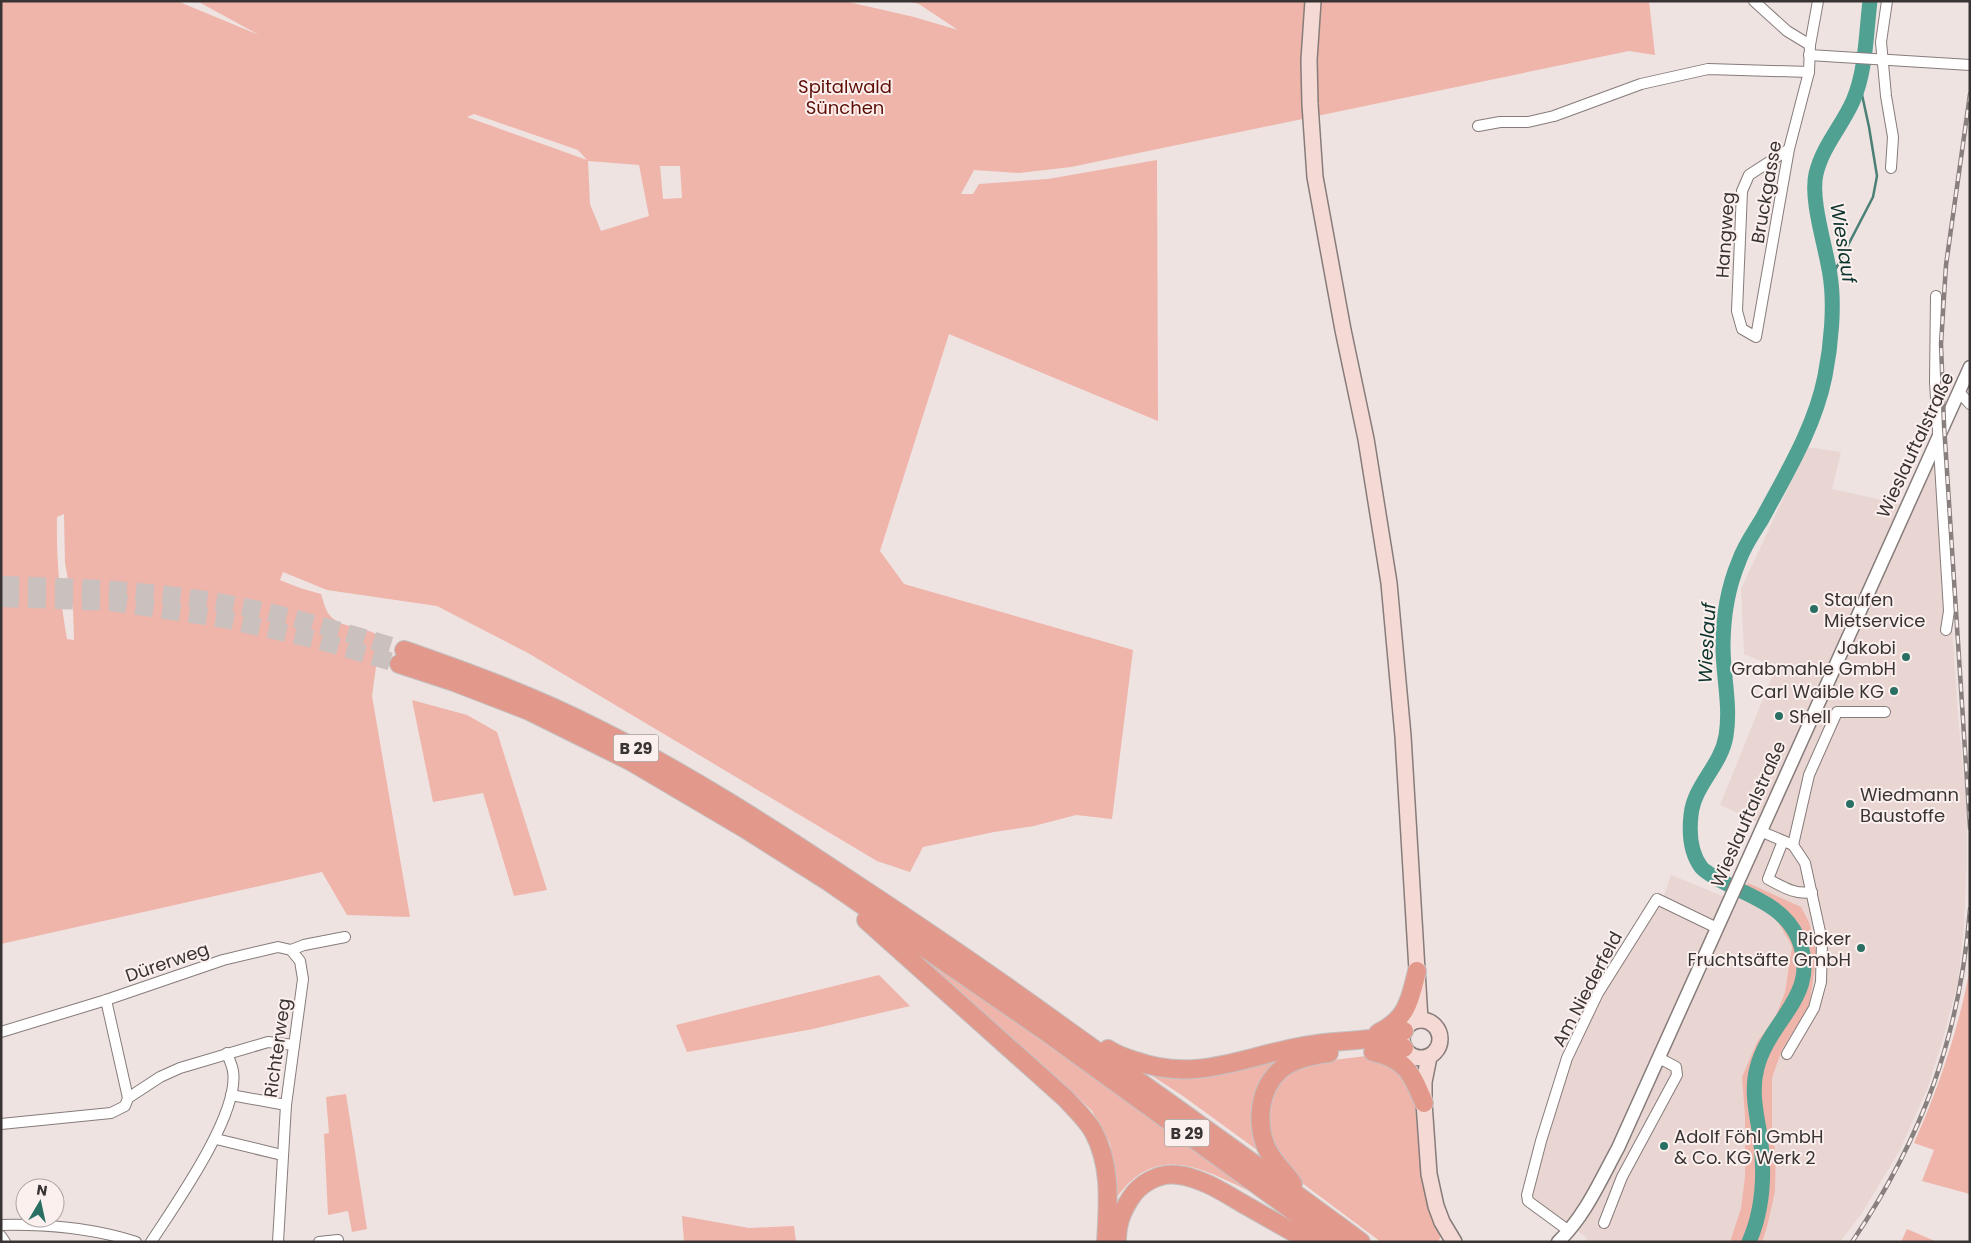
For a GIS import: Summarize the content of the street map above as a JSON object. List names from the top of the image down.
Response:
{
  "streets": {
    "highway": ["B 29"],
    "street": [
      "Bruckgasse",
      "Hangweg",
      "Wieslauftalstraße",
      "Dürerweg",
      "Am Niederfeld",
      "Richterweg"
    ]
  },
  "crossings": [
    ["Bruckgasse", "Hangweg"],
    ["Wieslauftalstraße", "Am Niederfeld"],
    ["Dürerweg", "Richterweg"]
  ],
  "water": ["Wieslauf"],
  "parks": ["Spitalwald Sünchen"],
  "places": [
    "Staufen Mietservice",
    "Jakobi Grabmahle GmbH",
    "Carl Waible KG",
    "Shell",
    "Wiedmann Baustoffe",
    "Ricker Fruchtsäfte GmbH",
    "Adolf Föhl GmbH & Co. KG Werk 2"
  ],
  "north": "top"
}
